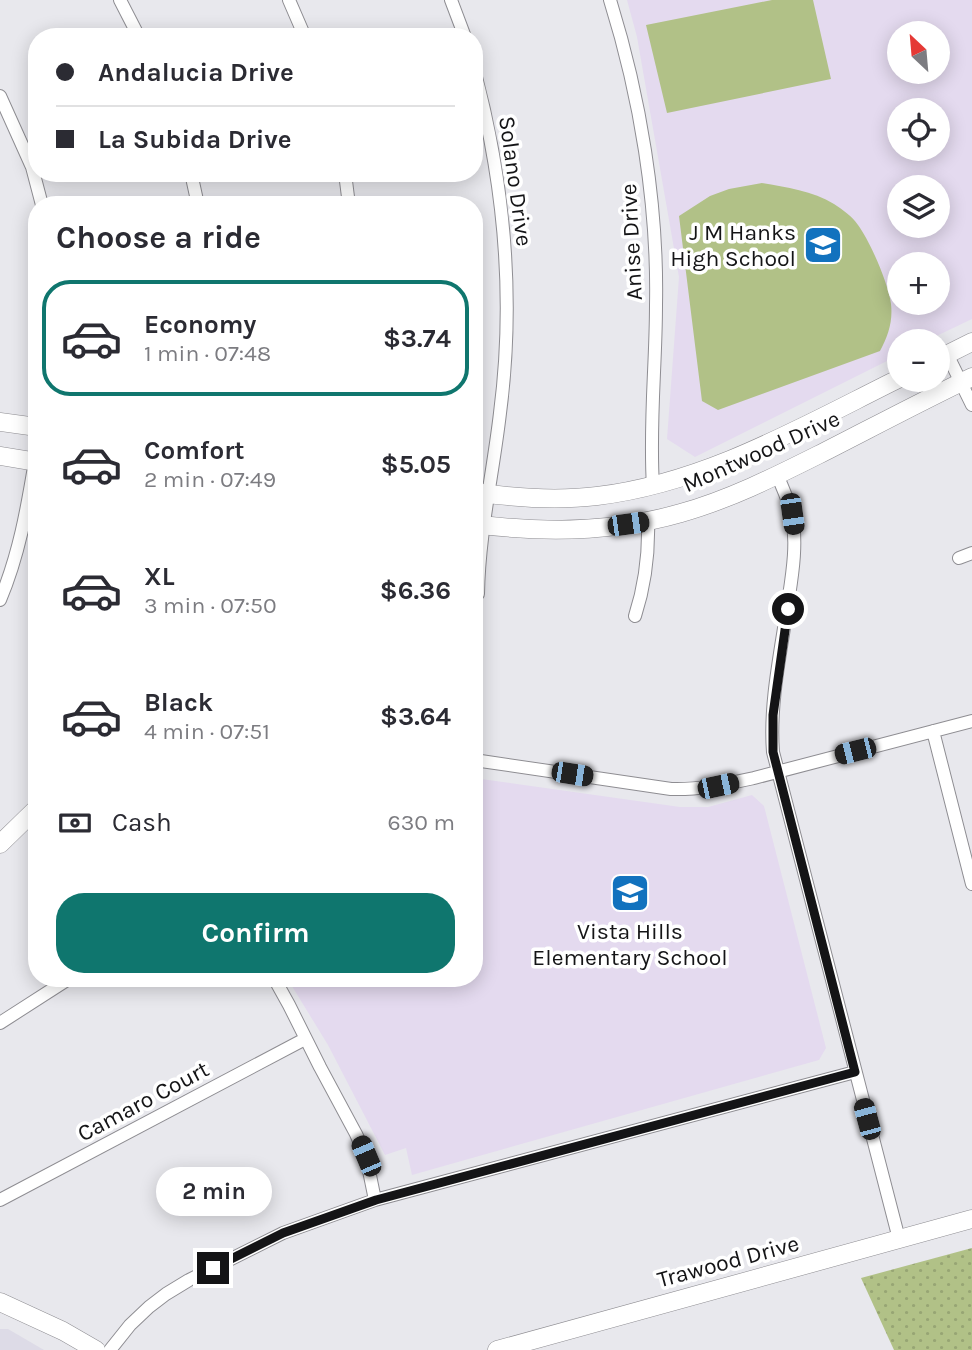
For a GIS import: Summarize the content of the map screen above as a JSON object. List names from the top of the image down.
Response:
{
  "streets": {
    "main road": ["Montwood Drive", "Trawood Drive"],
    "street": ["Solano Drive", "Anise Drive", "Camaro Court"]
  },
  "crossings": [
    ["Anise Drive", "Montwood Drive"]
  ],
  "places": {
    "school or university": ["J M Hanks High School", "Vista Hills Elementary School"]
  },
  "north": "top left",
  "page": {
    "map_buttons": ["+", "−"],
    "banner": ["Andalucia Drive", "La Subida Drive"],
    "heading": "Choose a ride",
    "list": [
      {
        "name": "Economy",
        "note": "1 min · 07:48",
        "value": "$3.74"
      },
      {
        "name": "Comfort",
        "note": "2 min · 07:49",
        "value": "$5.05"
      },
      {
        "name": "XL",
        "note": "3 min · 07:50",
        "value": "$6.36"
      },
      {
        "name": "Black",
        "note": "4 min · 07:51",
        "value": "$3.64"
      }
    ],
    "pay": ["Cash", "630 m"],
    "buttons": "Confirm",
    "bubble": "2 min"
  }
}
